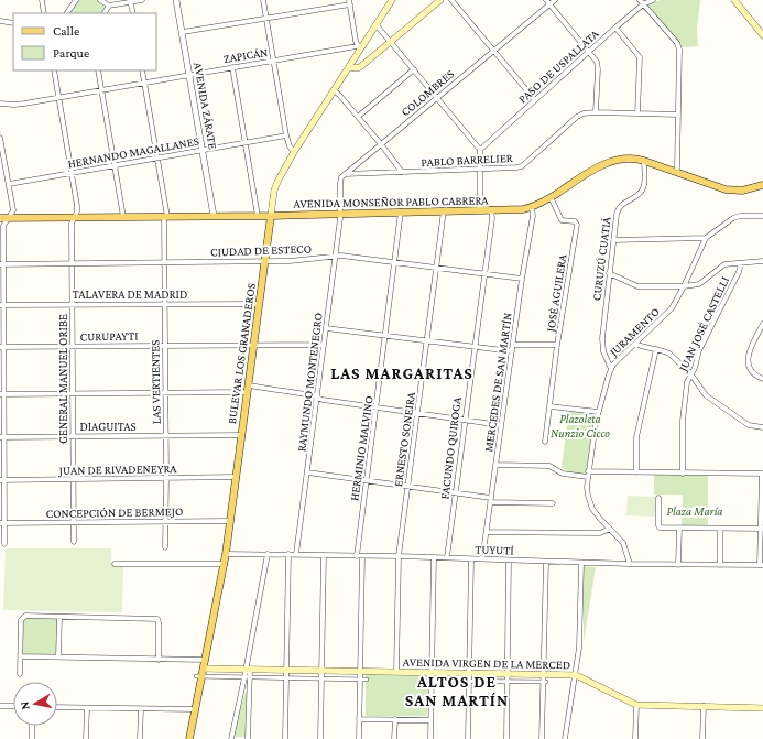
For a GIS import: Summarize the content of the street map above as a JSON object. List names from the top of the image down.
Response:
{
  "streets": {
    "main road": ["AVENIDA MONSEÑOR PABLO CABRERA", "BULEVAR LOS GRANADEROS", "AVENIDA VIRGEN DE LA MERCED"],
    "street": [
      "ZAPICÁN",
      "PASO DE USPALLATA",
      "COLOMBRES",
      "AVENIDA ZÁRATE",
      "HERNANDO MAGALLANES",
      "PABLO BARRELIER",
      "CIUDAD DE ESTECO",
      "CURUZÚ CUATIÁ",
      "JOSÉ AGUILERA",
      "TALAVERA DE MADRID",
      "JUAN JOSÉ CASTELLI",
      "JURAMENTO",
      "CURUPAYTI",
      "GENERAL MANUEL ORIBE",
      "LAS VERTIENTES",
      "RAYMUNDO MONTENEGRO",
      "MERCEDES DE SAN MARTÍN",
      "DIAGUITAS",
      "ERNESTO SONEIRA",
      "HERMINIO MALVINO",
      "FACUNDO QUIROGA",
      "JUAN DE RIVADENEYRA",
      "CONCEPCIÓN DE BERMEJO",
      "TUYUTÍ"
    ]
  },
  "crossings": [
    ["ZAPICÁN", "AVENIDA ZÁRATE"],
    ["ZAPICÁN", "BULEVAR LOS GRANADEROS"],
    ["ZAPICÁN", "GENERAL MANUEL ORIBE"],
    ["ZAPICÁN", "LAS VERTIENTES"],
    ["COLOMBRES", "PABLO BARRELIER"],
    ["AVENIDA ZÁRATE", "HERNANDO MAGALLANES"],
    ["AVENIDA ZÁRATE", "AVENIDA MONSEÑOR PABLO CABRERA"],
    ["HERNANDO MAGALLANES", "GENERAL MANUEL ORIBE"],
    ["HERNANDO MAGALLANES", "LAS VERTIENTES"],
    ["AVENIDA MONSEÑOR PABLO CABRERA", "CURUZÚ CUATIÁ"],
    ["AVENIDA MONSEÑOR PABLO CABRERA", "JOSÉ AGUILERA"],
    ["AVENIDA MONSEÑOR PABLO CABRERA", "BULEVAR LOS GRANADEROS"],
    ["AVENIDA MONSEÑOR PABLO CABRERA", "GENERAL MANUEL ORIBE"],
    ["AVENIDA MONSEÑOR PABLO CABRERA", "LAS VERTIENTES"],
    ["AVENIDA MONSEÑOR PABLO CABRERA", "RAYMUNDO MONTENEGRO"],
    ["AVENIDA MONSEÑOR PABLO CABRERA", "MERCEDES DE SAN MARTÍN"],
    ["AVENIDA MONSEÑOR PABLO CABRERA", "ERNESTO SONEIRA"],
    ["AVENIDA MONSEÑOR PABLO CABRERA", "HERMINIO MALVINO"],
    ["AVENIDA MONSEÑOR PABLO CABRERA", "FACUNDO QUIROGA"],
    ["CIUDAD DE ESTECO", "BULEVAR LOS GRANADEROS"],
    ["CIUDAD DE ESTECO", "GENERAL MANUEL ORIBE"],
    ["CIUDAD DE ESTECO", "LAS VERTIENTES"],
    ["CIUDAD DE ESTECO", "RAYMUNDO MONTENEGRO"],
    ["CIUDAD DE ESTECO", "MERCEDES DE SAN MARTÍN"],
    ["CIUDAD DE ESTECO", "ERNESTO SONEIRA"],
    ["CIUDAD DE ESTECO", "HERMINIO MALVINO"],
    ["CIUDAD DE ESTECO", "FACUNDO QUIROGA"],
    ["CURUZÚ CUATIÁ", "JURAMENTO"],
    ["TALAVERA DE MADRID", "BULEVAR LOS GRANADEROS"],
    ["TALAVERA DE MADRID", "GENERAL MANUEL ORIBE"],
    ["TALAVERA DE MADRID", "LAS VERTIENTES"],
    ["JURAMENTO", "TUYUTÍ"],
    ["CURUPAYTI", "BULEVAR LOS GRANADEROS"],
    ["CURUPAYTI", "GENERAL MANUEL ORIBE"],
    ["CURUPAYTI", "LAS VERTIENTES"],
    ["CURUPAYTI", "RAYMUNDO MONTENEGRO"],
    ["BULEVAR LOS GRANADEROS", "DIAGUITAS"],
    ["BULEVAR LOS GRANADEROS", "JUAN DE RIVADENEYRA"],
    ["BULEVAR LOS GRANADEROS", "CONCEPCIÓN DE BERMEJO"],
    ["BULEVAR LOS GRANADEROS", "TUYUTÍ"],
    ["BULEVAR LOS GRANADEROS", "AVENIDA VIRGEN DE LA MERCED"],
    ["GENERAL MANUEL ORIBE", "DIAGUITAS"],
    ["GENERAL MANUEL ORIBE", "JUAN DE RIVADENEYRA"],
    ["GENERAL MANUEL ORIBE", "CONCEPCIÓN DE BERMEJO"],
    ["LAS VERTIENTES", "DIAGUITAS"],
    ["LAS VERTIENTES", "JUAN DE RIVADENEYRA"],
    ["LAS VERTIENTES", "CONCEPCIÓN DE BERMEJO"],
    ["RAYMUNDO MONTENEGRO", "TUYUTÍ"],
    ["MERCEDES DE SAN MARTÍN", "TUYUTÍ"],
    ["ERNESTO SONEIRA", "TUYUTÍ"],
    ["ERNESTO SONEIRA", "AVENIDA VIRGEN DE LA MERCED"],
    ["HERMINIO MALVINO", "TUYUTÍ"],
    ["HERMINIO MALVINO", "AVENIDA VIRGEN DE LA MERCED"],
    ["FACUNDO QUIROGA", "TUYUTÍ"]
  ],
  "districts": ["LAS MARGARITAS", "ALTOS DE SAN MARTÍN"],
  "parks": ["Plazoleta Nunzio Cicco", "Plaza María"],
  "legend": ["Calle", "Parque"],
  "north": "left"
}
